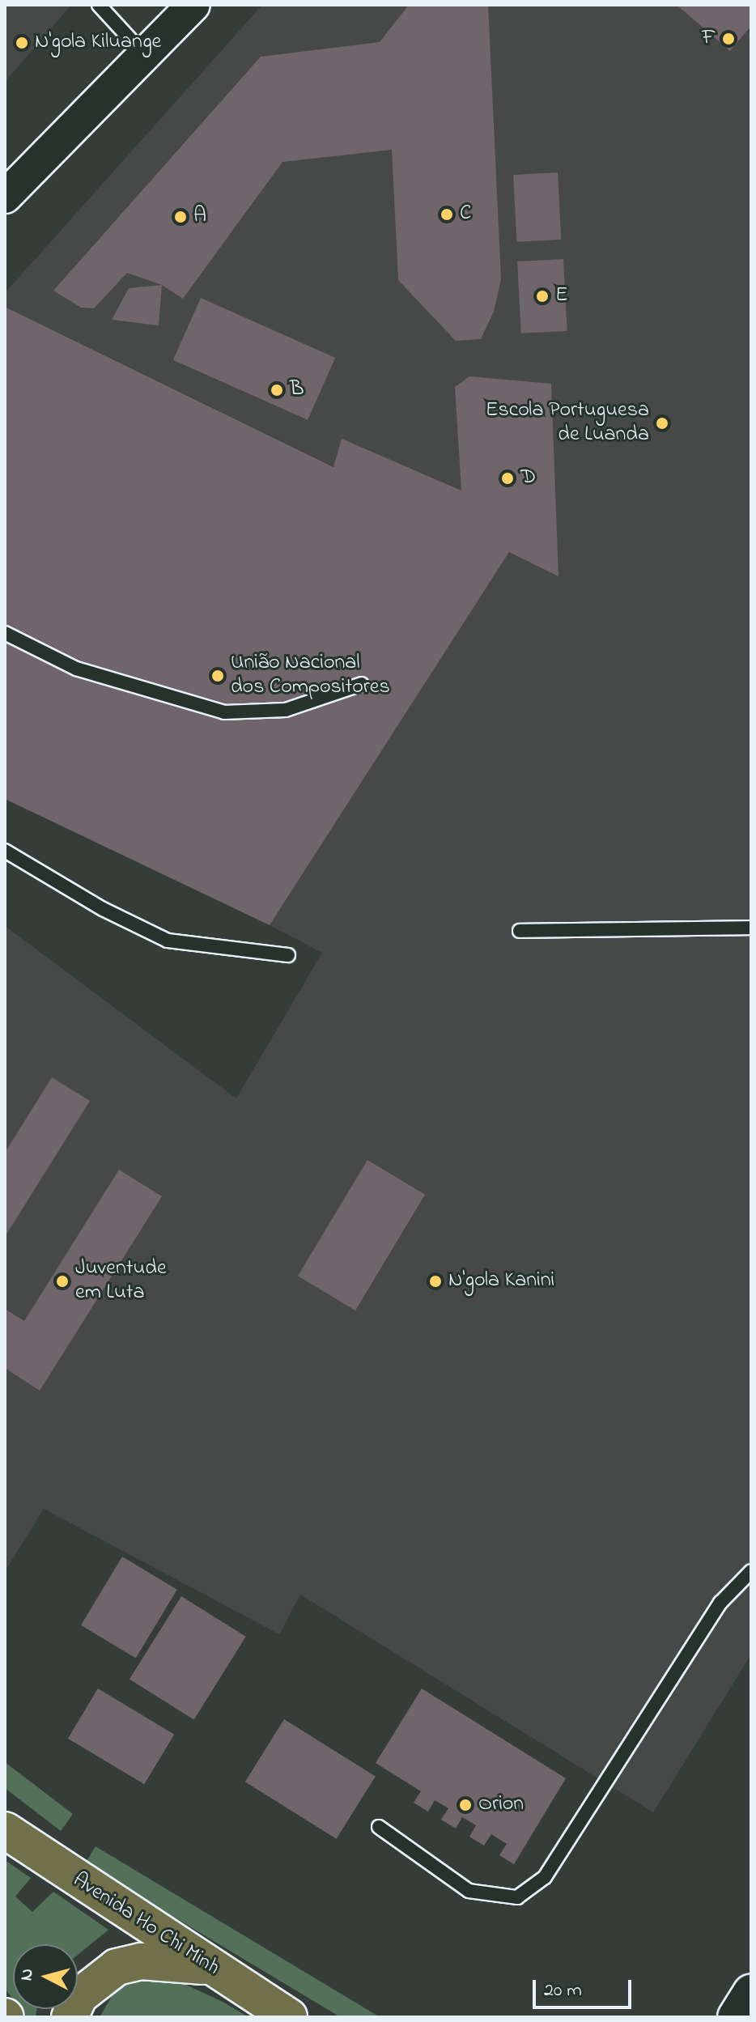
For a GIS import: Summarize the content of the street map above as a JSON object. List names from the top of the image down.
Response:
{
  "streets": {
    "main road": ["Avenida Ho Chi Minh"]
  },
  "places": [
    "F",
    "N'gola Kiluange",
    "C",
    "A",
    "E",
    "B",
    "Escola Portuguesa de Luanda",
    "D",
    "União Nacional dos Compositores",
    "Juventude em Luta",
    "N'gola Kanini",
    "Orion"
  ],
  "scale_bar": "20 m",
  "north": "left"
}
